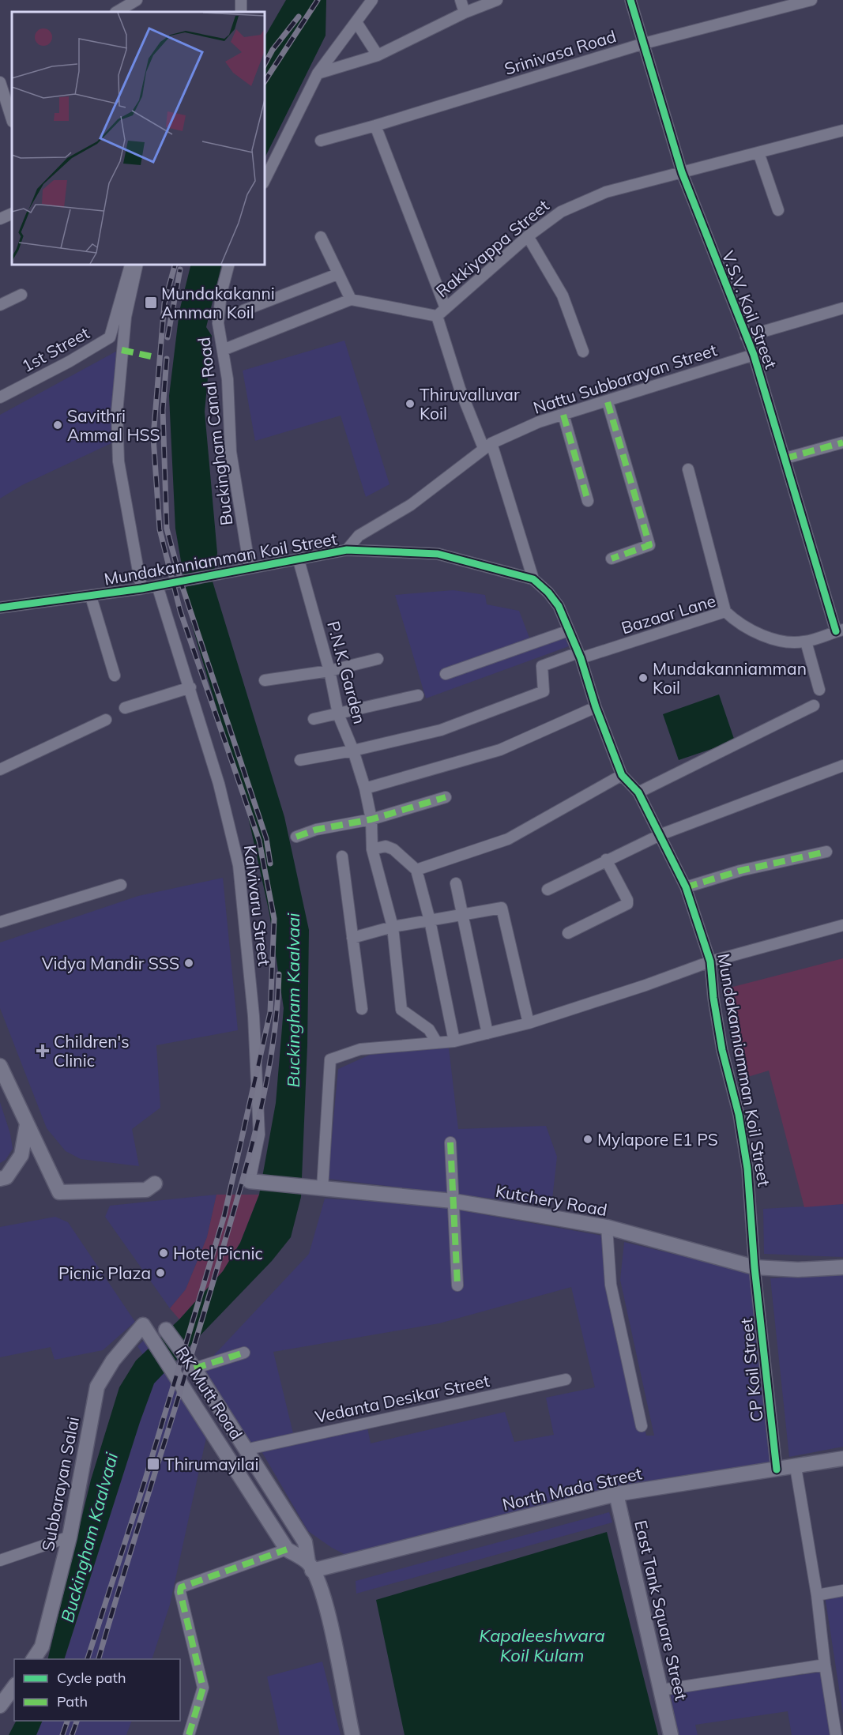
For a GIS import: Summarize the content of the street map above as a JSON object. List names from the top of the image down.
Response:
{
  "streets": {
    "main road": [
      "Kutchery Road",
      "RK Mutt Road",
      "Subbarayan Salai",
      "North Mada Street",
      "East Tank Square Street"
    ],
    "street": [
      "Srinivasa Road",
      "Rakkiyappa Street",
      "V.S.V. Koil Street",
      "1st Street",
      "Nattu Subbarayan Street",
      "Buckingham Canal Road",
      "Mundakanniamman Koil Street",
      "Bazaar Lane",
      "P.N.K. Garden",
      "Kalvivaru Street",
      "CP Koil Street",
      "Vedanta Desikar Street"
    ]
  },
  "crossings": [
    ["Srinivasa Road", "V.S.V. Koil Street"],
    ["Rakkiyappa Street", "V.S.V. Koil Street"],
    ["Rakkiyappa Street", "Mundakanniamman Koil Street"],
    ["V.S.V. Koil Street", "Nattu Subbarayan Street"],
    ["V.S.V. Koil Street", "Bazaar Lane"],
    ["Nattu Subbarayan Street", "Mundakanniamman Koil Street"],
    ["Buckingham Canal Road", "Mundakanniamman Koil Street"],
    ["Mundakanniamman Koil Street", "Bazaar Lane"],
    ["Mundakanniamman Koil Street", "P.N.K. Garden"],
    ["Mundakanniamman Koil Street", "Kalvivaru Street"],
    ["Mundakanniamman Koil Street", "Kutchery Road"],
    ["Mundakanniamman Koil Street", "CP Koil Street"],
    ["Bazaar Lane", "P.N.K. Garden"],
    ["Kalvivaru Street", "Kutchery Road"],
    ["Kutchery Road", "CP Koil Street"],
    ["CP Koil Street", "North Mada Street"],
    ["RK Mutt Road", "Vedanta Desikar Street"],
    ["RK Mutt Road", "Subbarayan Salai"],
    ["RK Mutt Road", "North Mada Street"],
    ["North Mada Street", "East Tank Square Street"]
  ],
  "water": ["Buckingham Kaalvaai", "Kapaleeshwara Koil Kulam"],
  "places": {
    "transit": ["Mundakakanni Amman Koil", "Thirumayilai"],
    "other": [
      "Thiruvalluvar Koil",
      "Savithri Ammal HSS",
      "Mundakanniamman Koil",
      "Vidya Mandir SSS",
      "Mylapore E1 PS",
      "Hotel Picnic",
      "Picnic Plaza"
    ],
    "health": ["Children's Clinic"]
  },
  "legend": ["Cycle path", "Path"]
}
